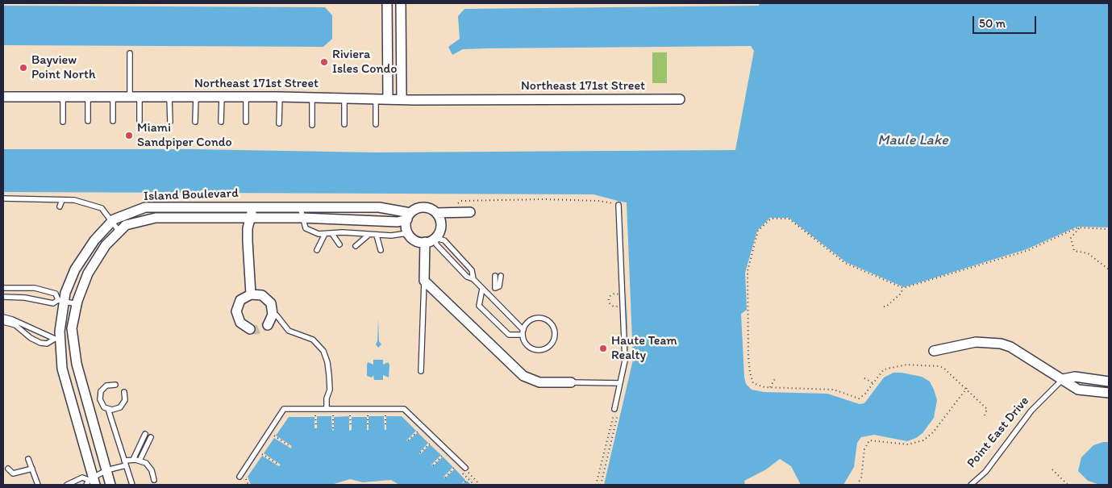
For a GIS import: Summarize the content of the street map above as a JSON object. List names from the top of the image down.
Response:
{
  "streets": {
    "street": ["Northeast 171st Street", "Island Boulevard"],
    "lane": ["Point East Drive"]
  },
  "water": ["Maule Lake"],
  "places": [
    "Riviera Isles Condo",
    "Bayview Point North",
    "Miami Sandpiper Condo",
    "Haute Team Realty"
  ],
  "scale_bar": "50 m"
}
